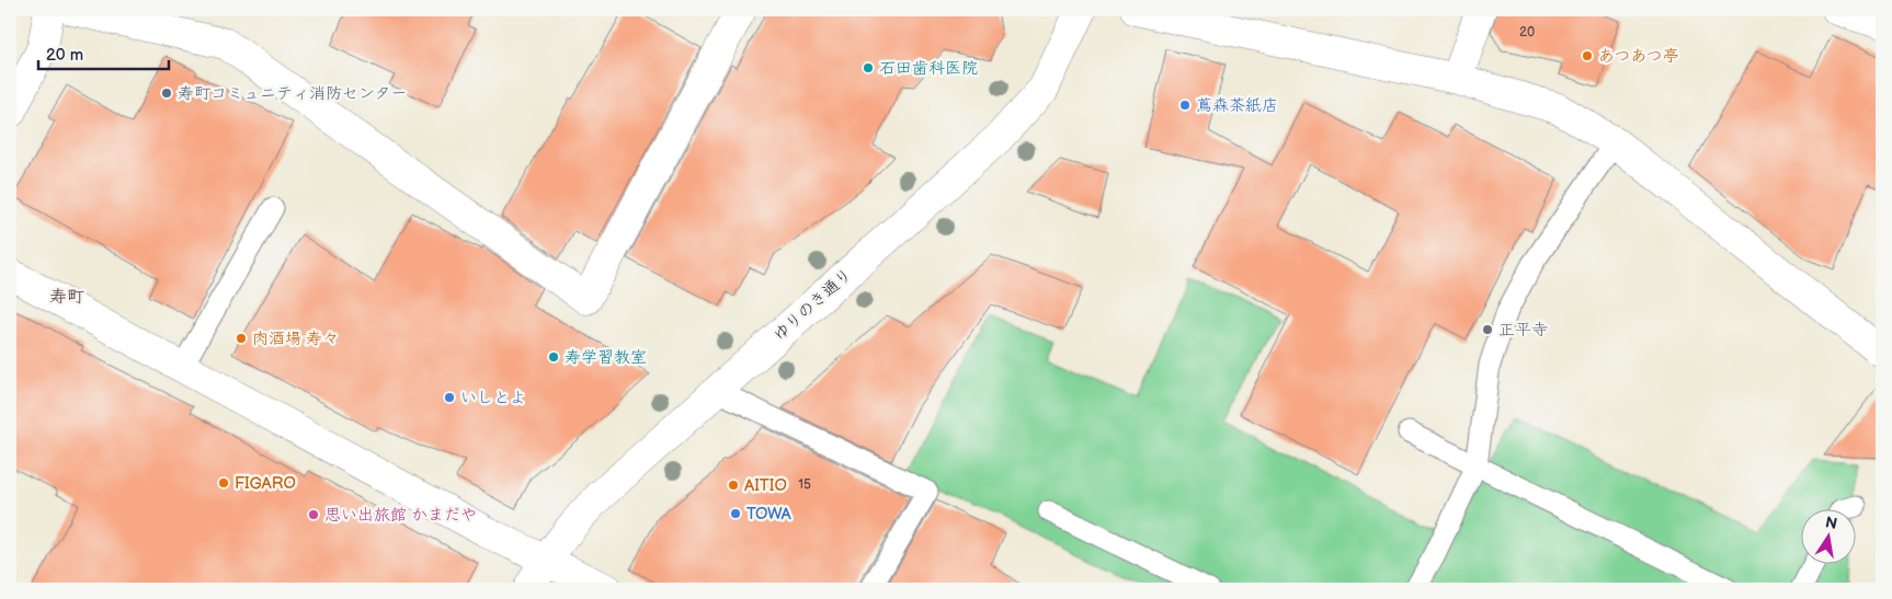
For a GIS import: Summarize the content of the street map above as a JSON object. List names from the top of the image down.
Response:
{
  "streets": {
    "street": ["ゆりのき通り"]
  },
  "districts": ["寿町"],
  "places": [
    "あつあつ亭",
    "石田歯科医院",
    "寿町コミュニティ消防センター",
    "蔦森茶紙店",
    "正平寺",
    "肉酒場 寿々",
    "寿学習教室",
    "いしとよ",
    "FIGARO",
    "AITIO",
    "TOWA",
    "思い出旅館 かまだや"
  ],
  "house_numbers": ["20", "15"],
  "scale_bar": "20 m",
  "north": "top"
}
